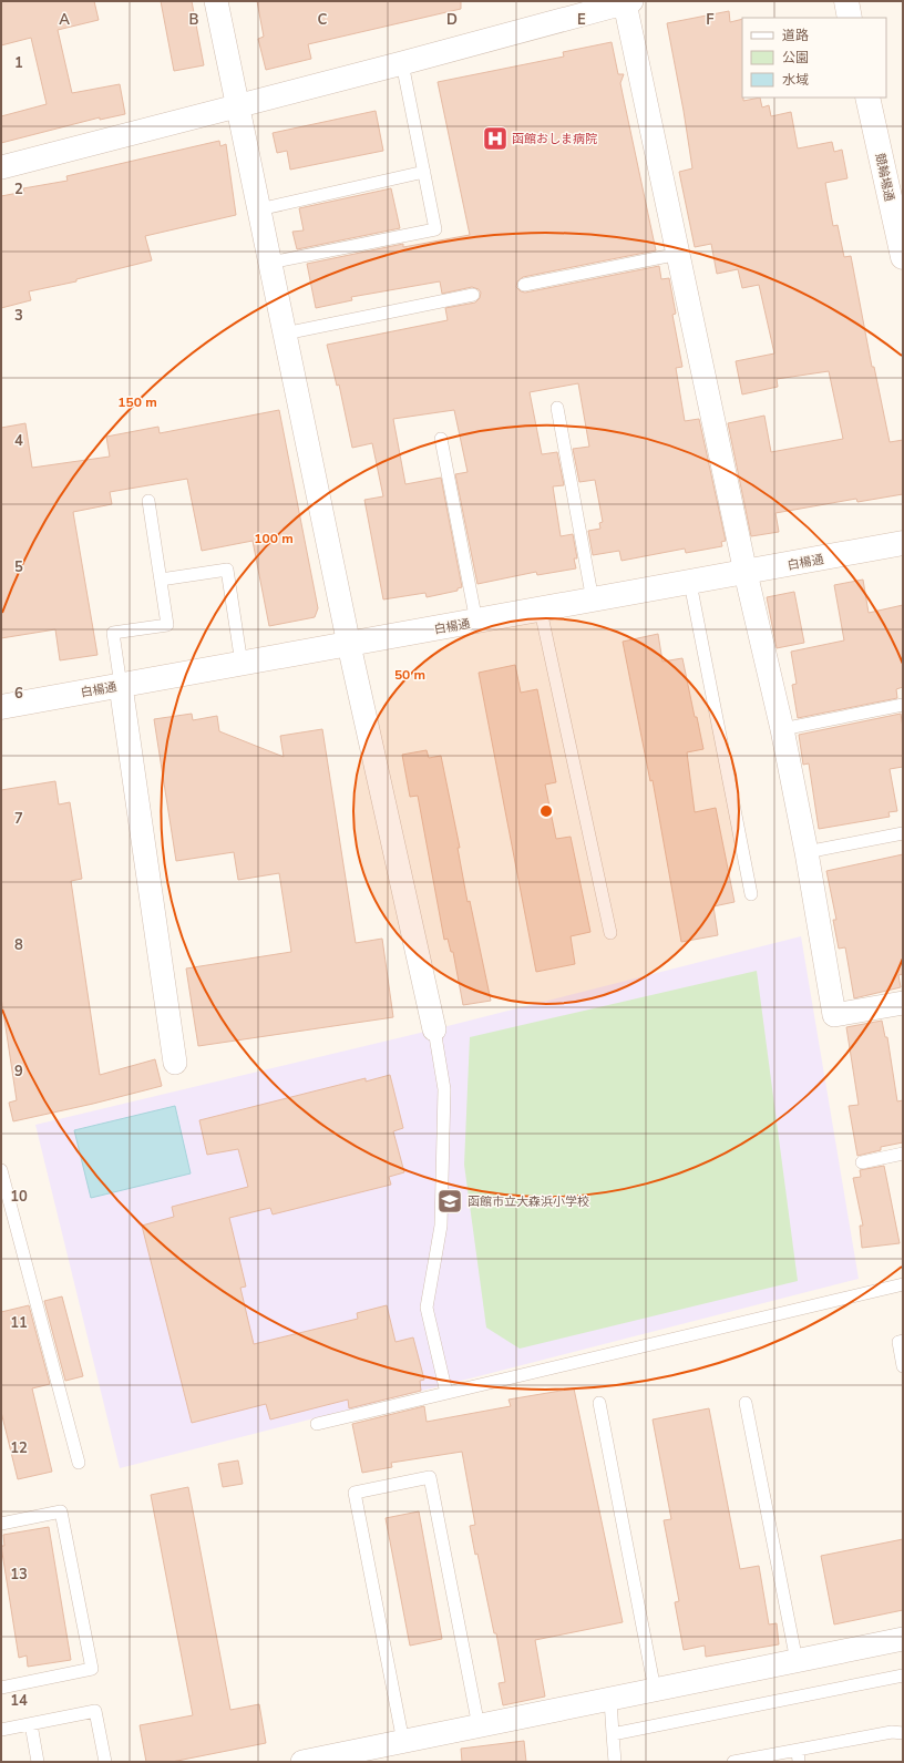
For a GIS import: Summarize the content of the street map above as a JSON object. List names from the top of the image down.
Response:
{
  "streets": {
    "street": ["競輪場通", "白楊通"]
  },
  "places": {
    "hospital": ["函館おしま病院"],
    "school or university": ["函館市立大森浜小学校"]
  },
  "legend": ["道路", "公園", "水域"],
  "grid": {
    "columns": [
      "A",
      "B",
      "C",
      "D",
      "E",
      "F"
    ],
    "rows": [
      "1",
      "2",
      "3",
      "4",
      "5",
      "6",
      "7",
      "8",
      "9",
      "10",
      "11",
      "12",
      "13",
      "14"
    ]
  },
  "rings": ["150 m", "100 m", "50 m"]
}
